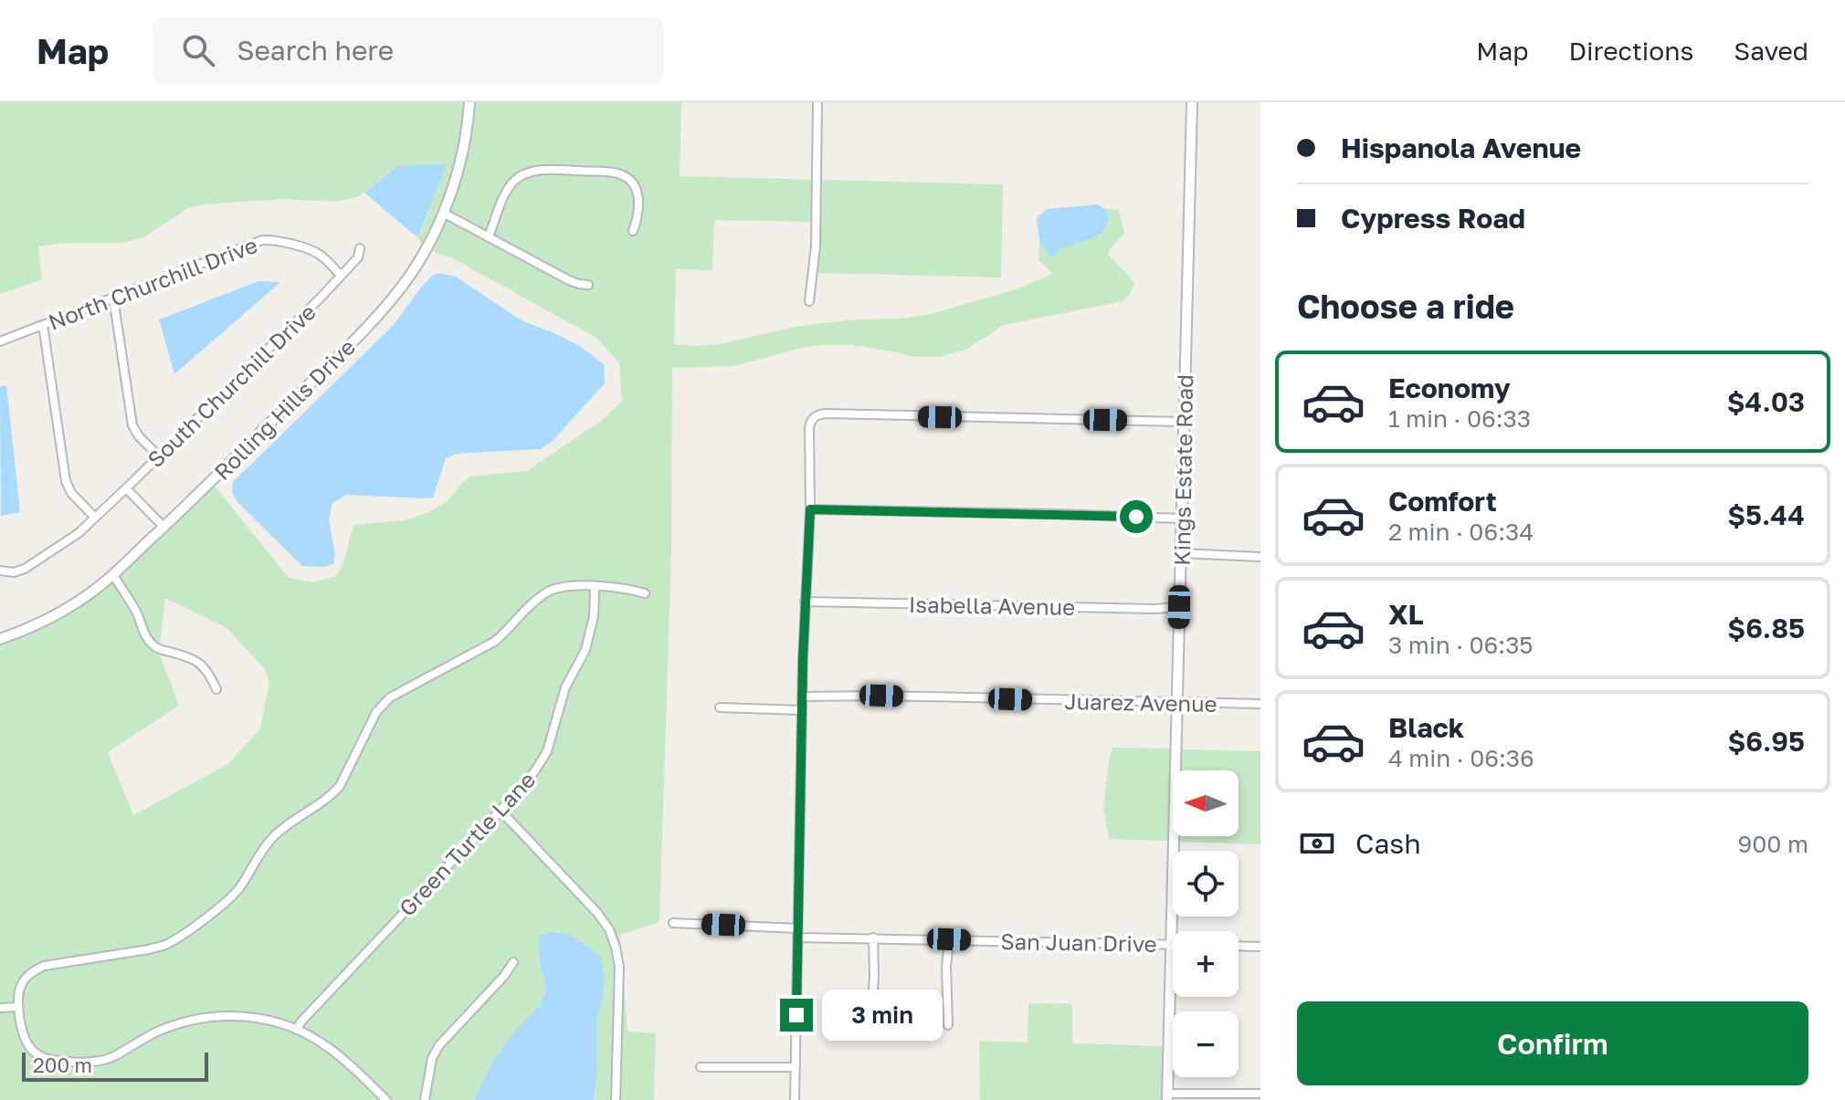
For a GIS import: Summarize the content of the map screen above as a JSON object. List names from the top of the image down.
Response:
{
  "streets": {
    "street": [
      "North Churchill Drive",
      "South Churchill Drive",
      "Rolling Hills Drive",
      "Kings Estate Road",
      "Isabella Avenue",
      "Juarez Avenue",
      "Green Turtle Lane",
      "San Juan Drive"
    ]
  },
  "crossings": [
    ["North Churchill Drive", "South Churchill Drive"],
    ["Kings Estate Road", "Isabella Avenue"],
    ["Kings Estate Road", "Juarez Avenue"],
    ["Kings Estate Road", "San Juan Drive"]
  ],
  "scale_bar": "200 m",
  "north": "left",
  "page": {
    "header": "Map",
    "search": "Search here",
    "nav": ["Map", "Directions", "Saved"],
    "banner": ["Hispanola Avenue", "Cypress Road"],
    "heading": "Choose a ride",
    "list": [
      {
        "name": "Economy",
        "note": "1 min · 06:33",
        "value": "$4.03"
      },
      {
        "name": "Comfort",
        "note": "2 min · 06:34",
        "value": "$5.44"
      },
      {
        "name": "XL",
        "note": "3 min · 06:35",
        "value": "$6.85"
      },
      {
        "name": "Black",
        "note": "4 min · 06:36",
        "value": "$6.95"
      }
    ],
    "map_buttons": ["+", "−"],
    "pay": ["Cash", "900 m"],
    "buttons": "Confirm",
    "bubble": "3 min",
    "scale": "200 m"
  }
}
